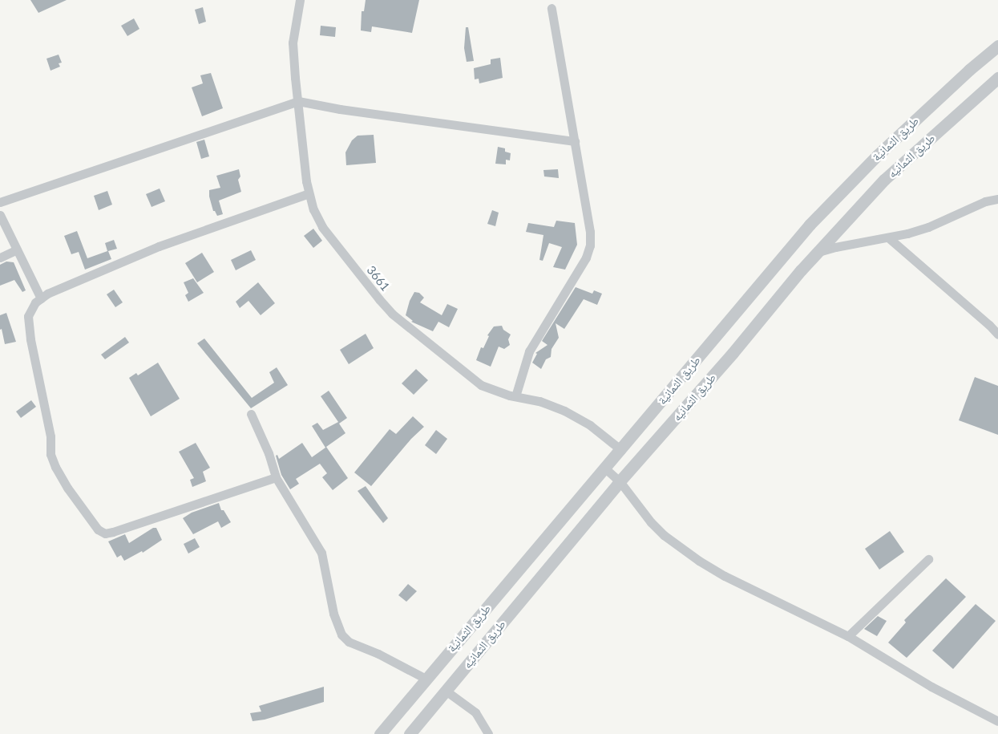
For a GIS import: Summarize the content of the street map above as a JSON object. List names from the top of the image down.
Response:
{
  "streets": {
    "street": ["طريق الثمانية", "طريق الثمانيه", "3661"]
  },
  "crossings": [
    ["طريق الثمانية", "3661"]
  ]
}
